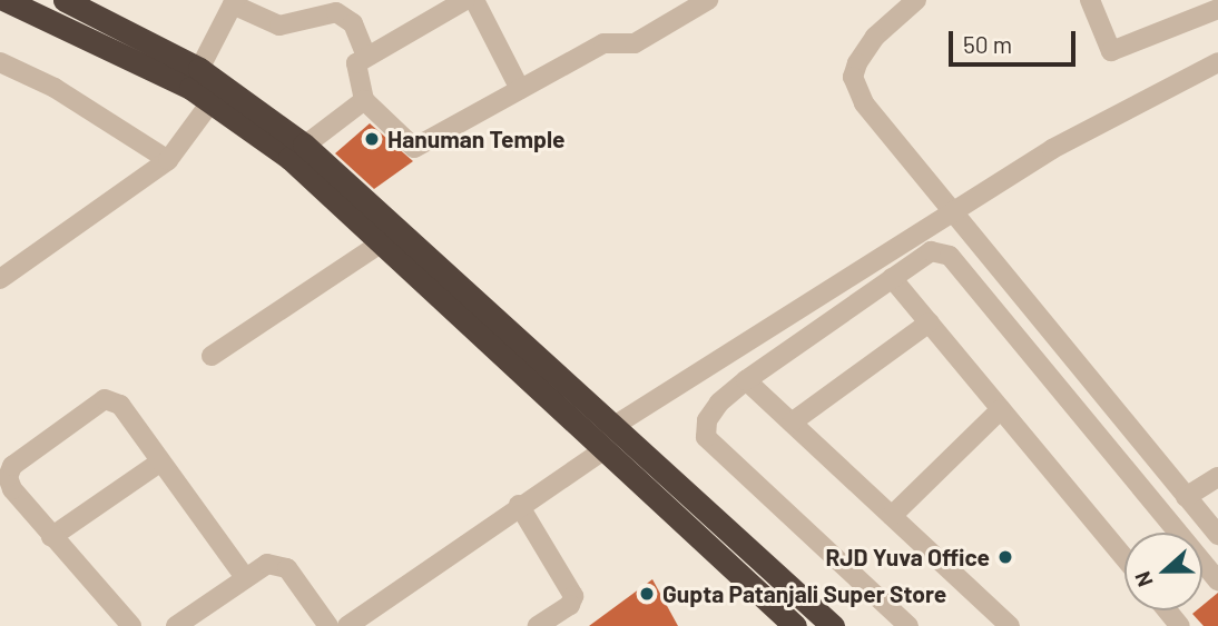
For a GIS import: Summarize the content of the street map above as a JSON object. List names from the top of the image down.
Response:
{
  "places": ["Hanuman Temple", "RJD Yuva Office", "Gupta Patanjali Super Store"],
  "scale_bar": "50 m",
  "north": "left"
}
